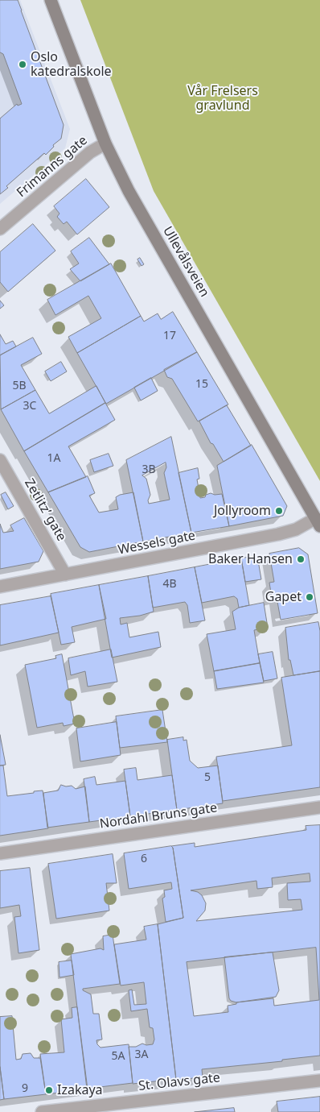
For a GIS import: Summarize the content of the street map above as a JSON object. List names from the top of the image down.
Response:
{
  "streets": {
    "main road": ["Ullevålsveien"],
    "street": [
      "Frimanns gate",
      "Zetlitz’ gate",
      "Wessels gate",
      "Nordahl Bruns gate",
      "St. Olavs gate"
    ]
  },
  "crossings": [
    ["Frimanns gate", "Ullevålsveien"],
    ["Ullevålsveien", "Wessels gate"],
    ["Zetlitz’ gate", "Wessels gate"]
  ],
  "parks": ["Vår Frelsers gravlund"],
  "places": [
    "Oslo katedralskole",
    "Jollyroom",
    "Baker Hansen",
    "Gapet",
    "Izakaya"
  ],
  "house_numbers": [
    "17",
    "15",
    "5B",
    "3C",
    "1A",
    "3B",
    "4B",
    "5",
    "6",
    "3A",
    "5A",
    "9"
  ]
}
